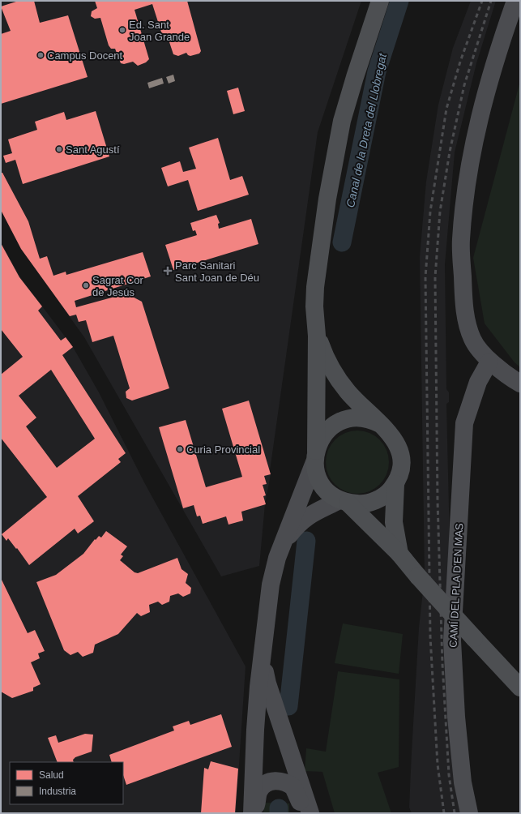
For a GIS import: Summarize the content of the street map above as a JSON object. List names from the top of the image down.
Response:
{
  "streets": {
    "street": ["CAMÍ DEL PLA D'EN MAS"]
  },
  "water": ["Canal de la Dreta del Llobregat"],
  "places": {
    "other": [
      "Ed. Sant Joan Grande",
      "Campus Docent",
      "Sant Agustí",
      "Sagrat Cor de Jesús",
      "Curia Provincial"
    ],
    "health": ["Parc Sanitari Sant Joan de Déu"]
  },
  "legend": ["Salud", "Industria"]
}
